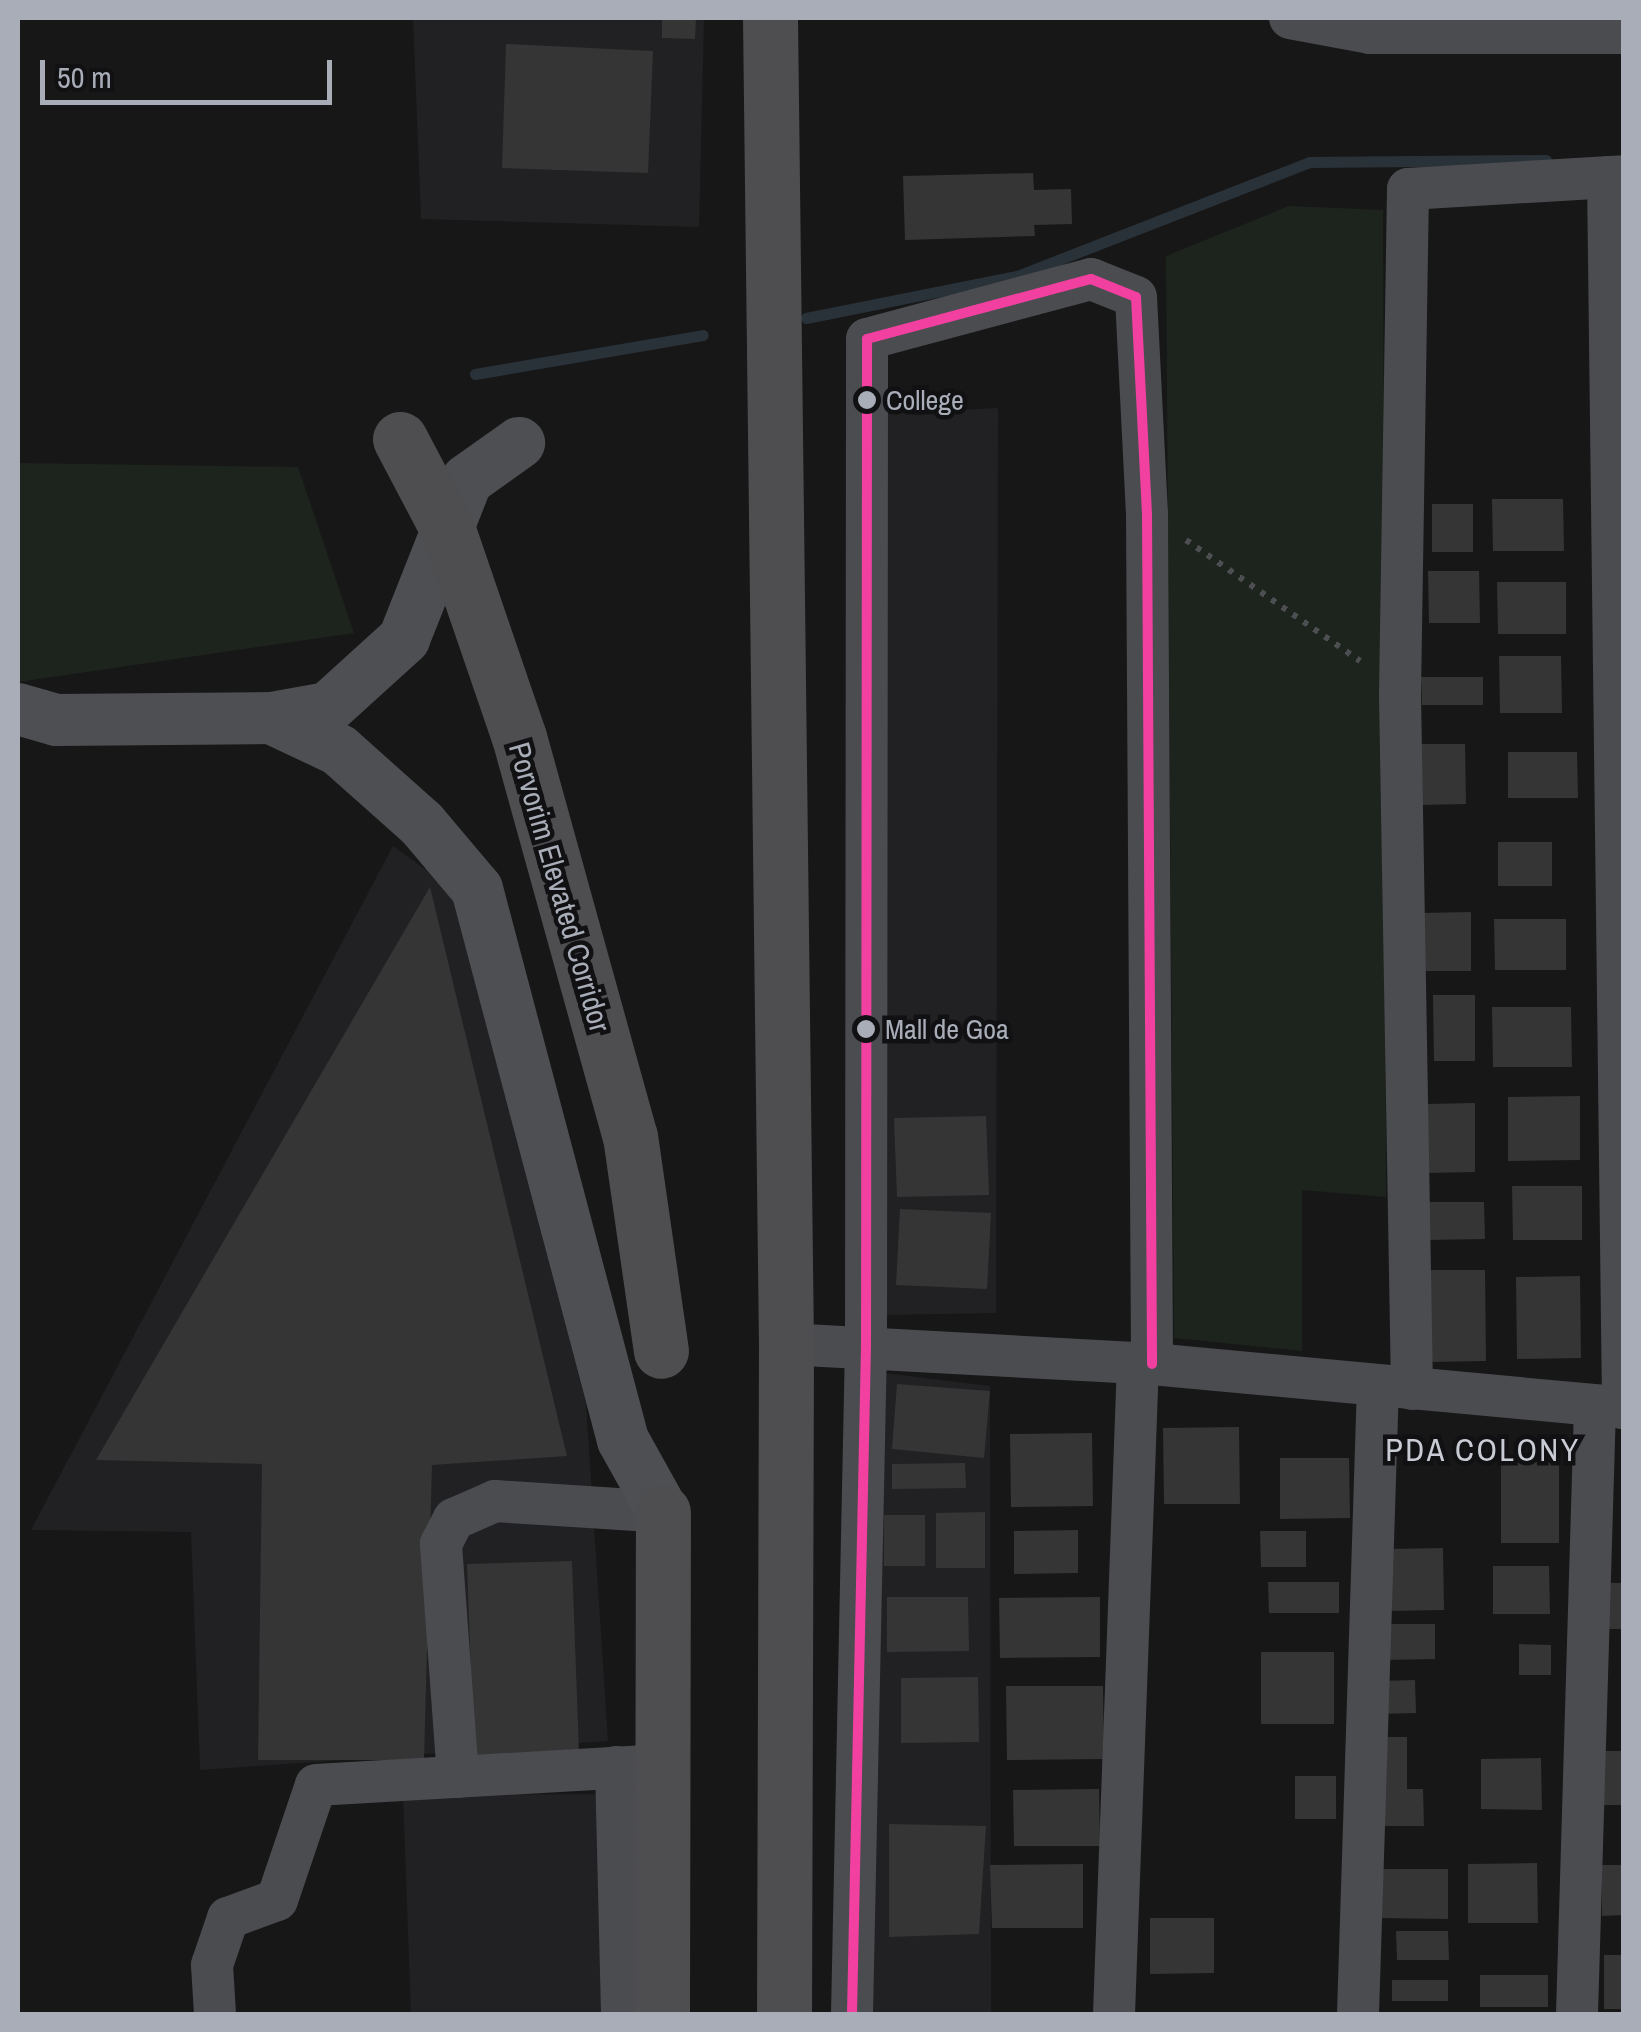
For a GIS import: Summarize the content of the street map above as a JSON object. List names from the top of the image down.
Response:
{
  "streets": {
    "highway": ["Porvorim Elevated Corridor"]
  },
  "districts": ["PDA COLONY"],
  "places": ["College", "Mall de Goa"],
  "scale_bar": "50 m"
}
